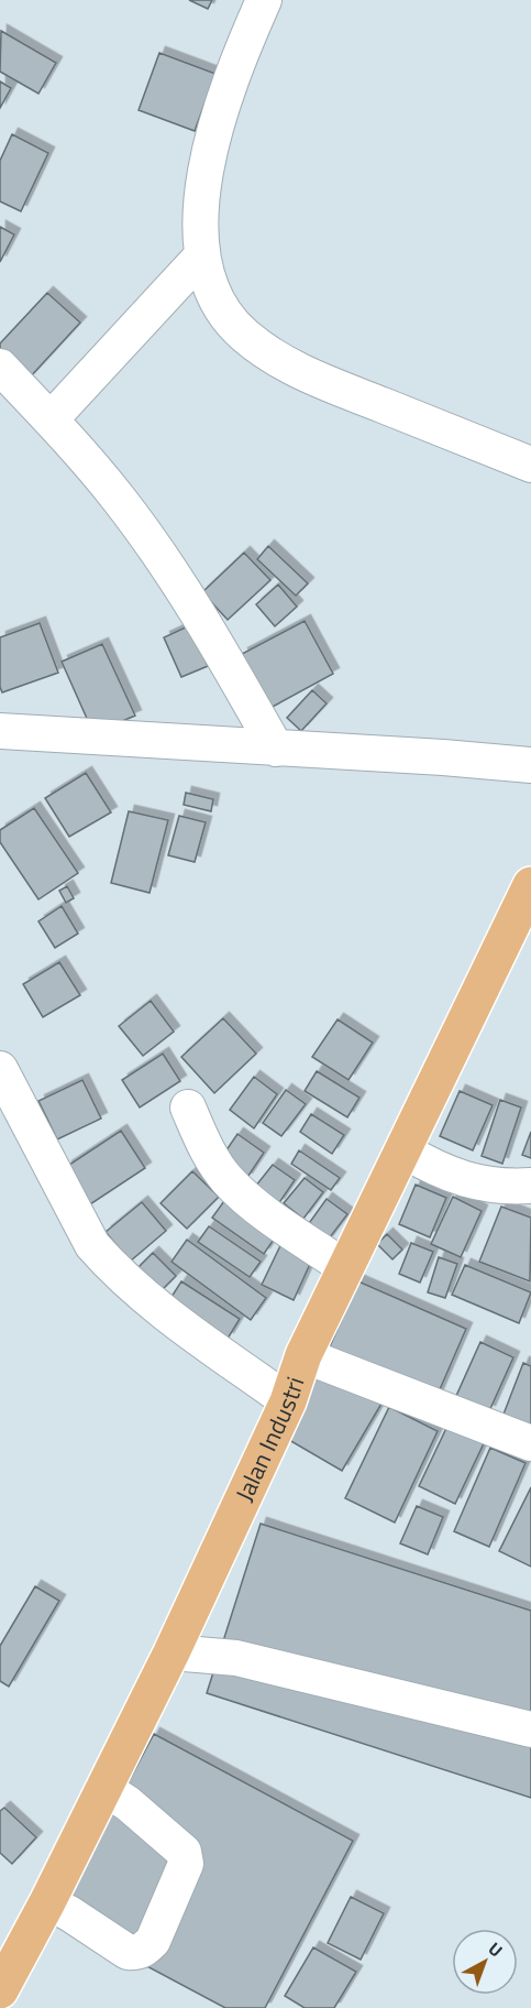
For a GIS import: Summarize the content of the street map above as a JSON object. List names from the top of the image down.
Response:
{
  "streets": {
    "main road": ["Jalan Industri"]
  },
  "north": "top right"
}
